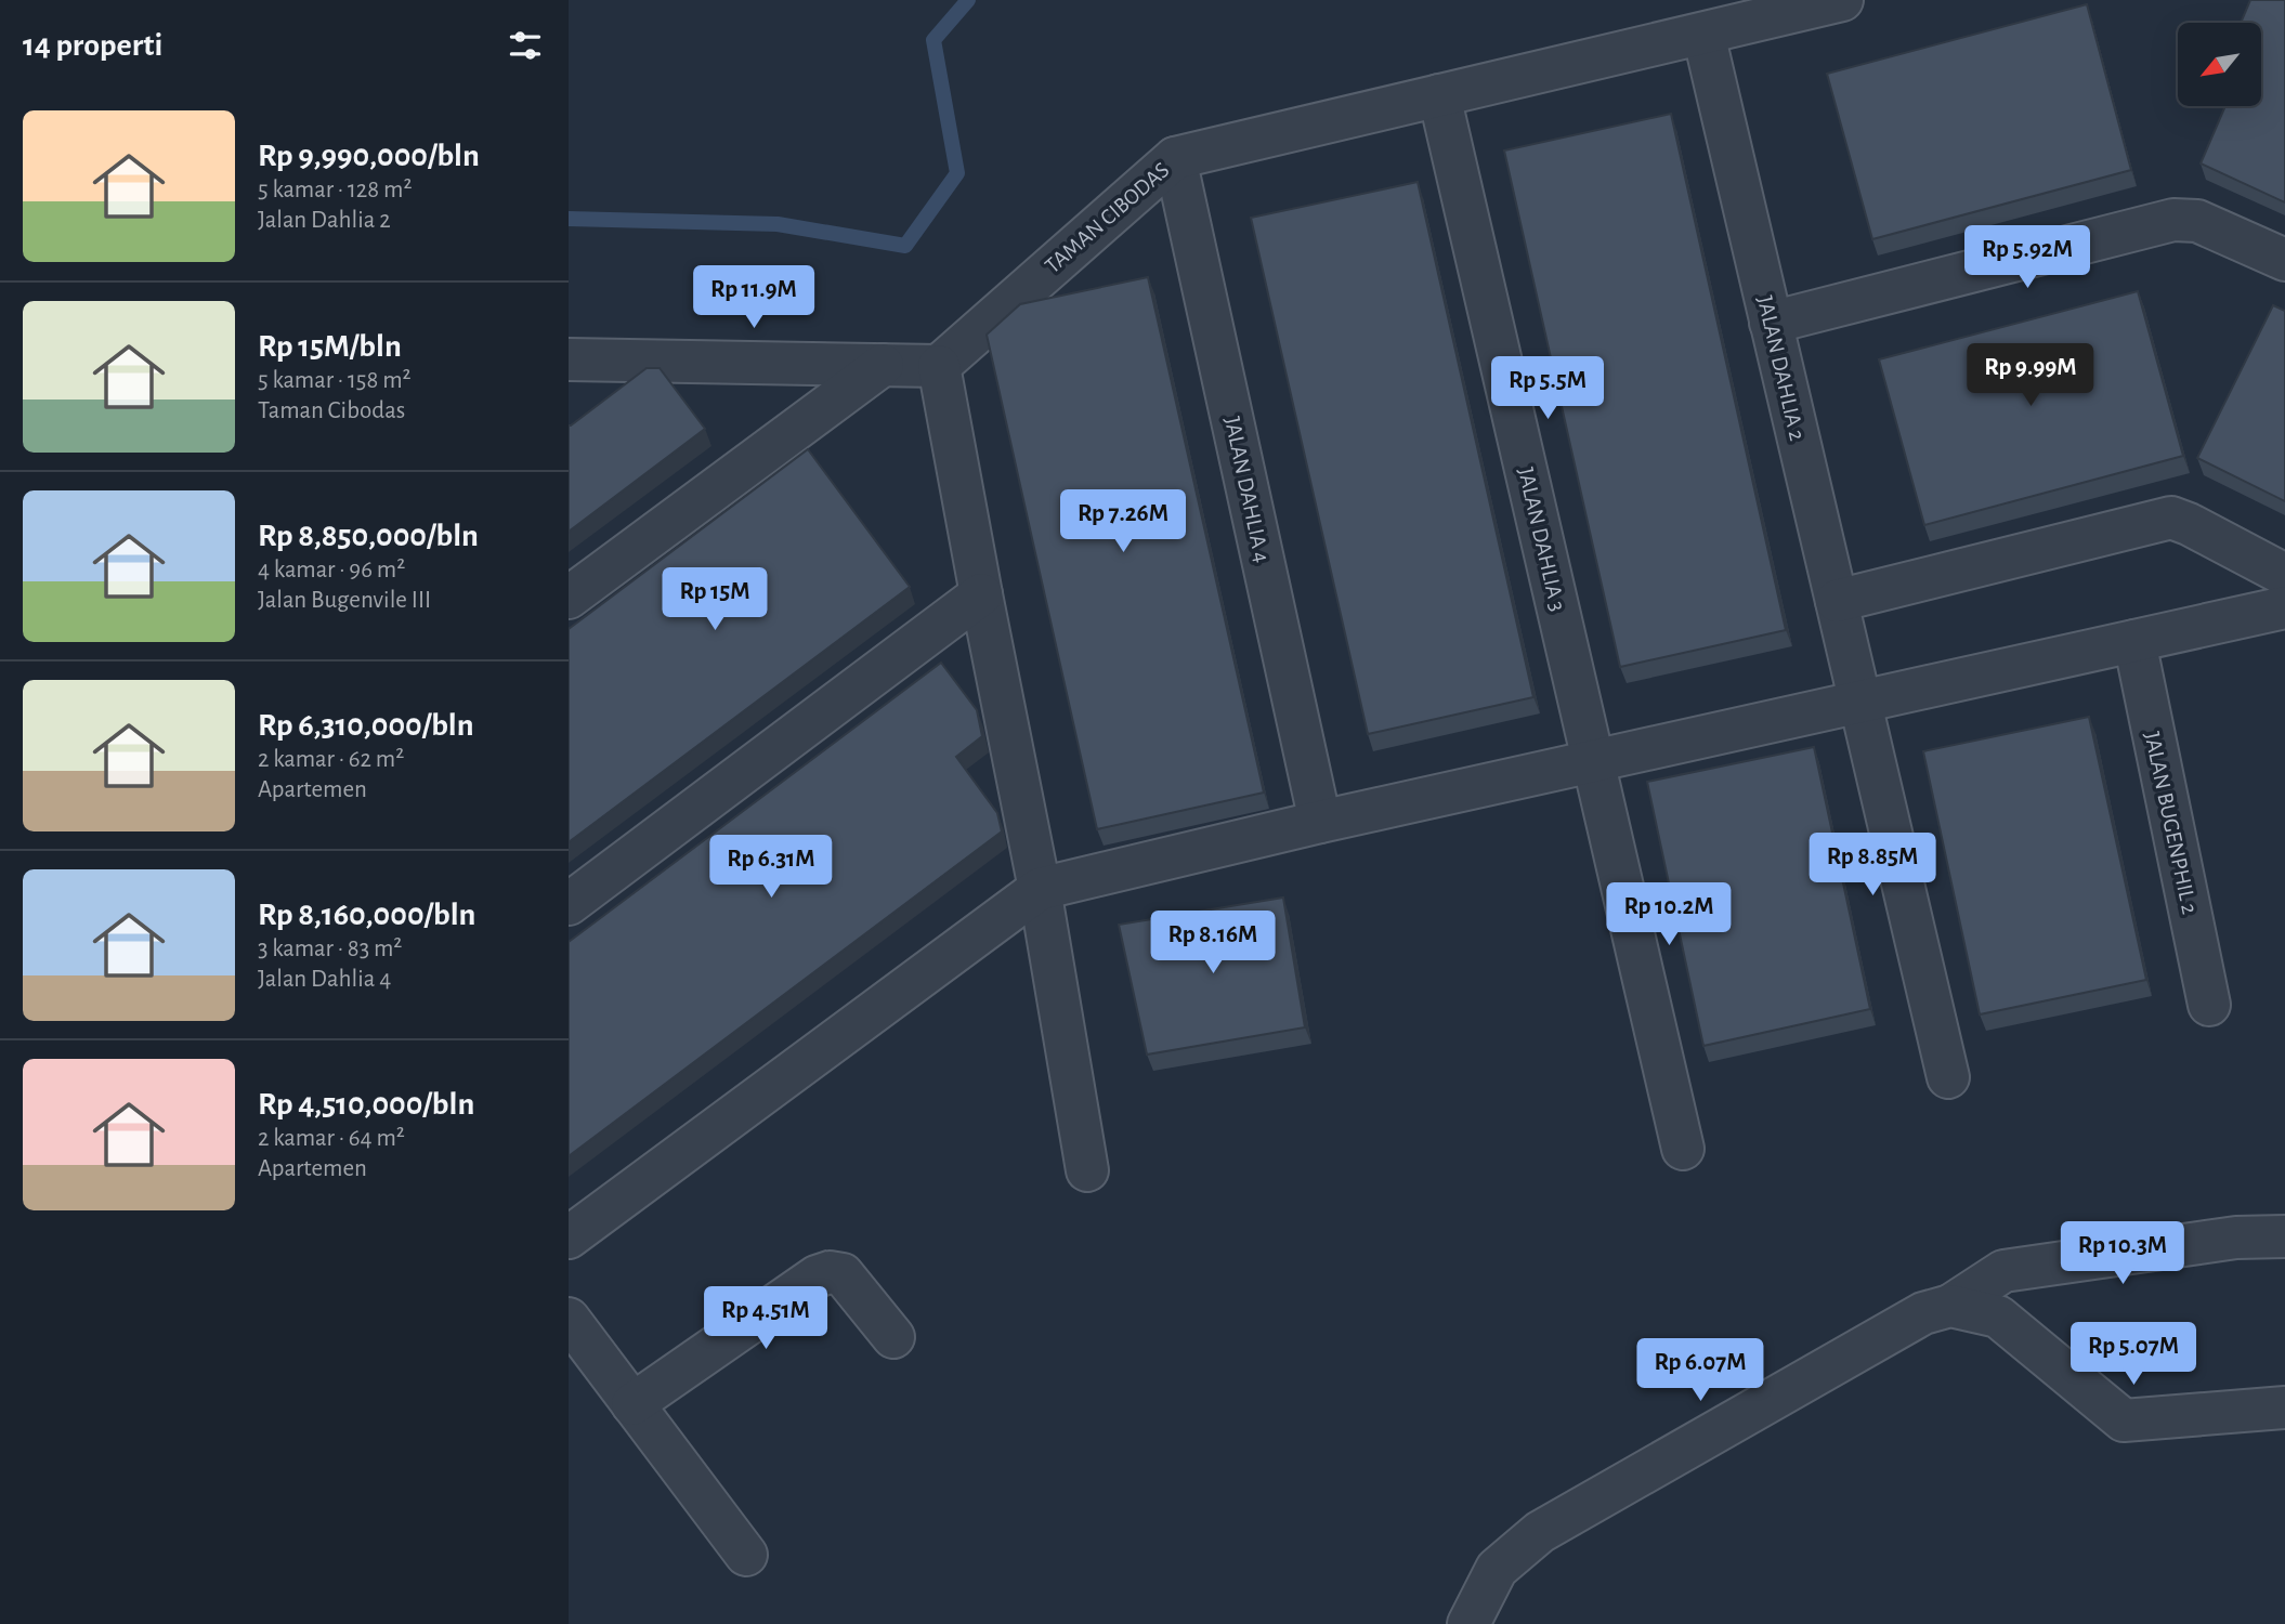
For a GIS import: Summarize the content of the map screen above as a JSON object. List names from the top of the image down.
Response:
{
  "streets": {
    "street": [
      "TAMAN CIBODAS",
      "JALAN DAHLIA 2",
      "JALAN DAHLIA 4",
      "JALAN DAHLIA 3",
      "JALAN BUGENPHIL 2"
    ]
  },
  "crossings": [
    ["TAMAN CIBODAS", "JALAN DAHLIA 2"],
    ["TAMAN CIBODAS", "JALAN DAHLIA 4"],
    ["TAMAN CIBODAS", "JALAN DAHLIA 3"]
  ],
  "north": "bottom left",
  "page": {
    "heading": "14 properti",
    "list": [
      {
        "name": "Rp 9,990,000/bln",
        "note": "5 kamar · 128 m² · Jalan Dahlia 2"
      },
      {
        "name": "Rp 15M/bln",
        "note": "5 kamar · 158 m² · Taman Cibodas"
      },
      {
        "name": "Rp 8,850,000/bln",
        "note": "4 kamar · 96 m² · Jalan Bugenvile III"
      },
      {
        "name": "Rp 6,310,000/bln",
        "note": "2 kamar · 62 m² · Apartemen"
      },
      {
        "name": "Rp 8,160,000/bln",
        "note": "3 kamar · 83 m² · Jalan Dahlia 4"
      },
      {
        "name": "Rp 4,510,000/bln",
        "note": "2 kamar · 64 m² · Apartemen"
      }
    ],
    "price": [
      "Rp 5.92M",
      "Rp 11.9M",
      "Rp 9.99M",
      "Rp 5.5M",
      "Rp 7.26M",
      "Rp 15M",
      "Rp 8.85M",
      "Rp 6.31M",
      "Rp 10.2M",
      "Rp 8.16M",
      "Rp 10.3M",
      "Rp 4.51M",
      "Rp 5.07M",
      "Rp 6.07M"
    ]
  }
}
